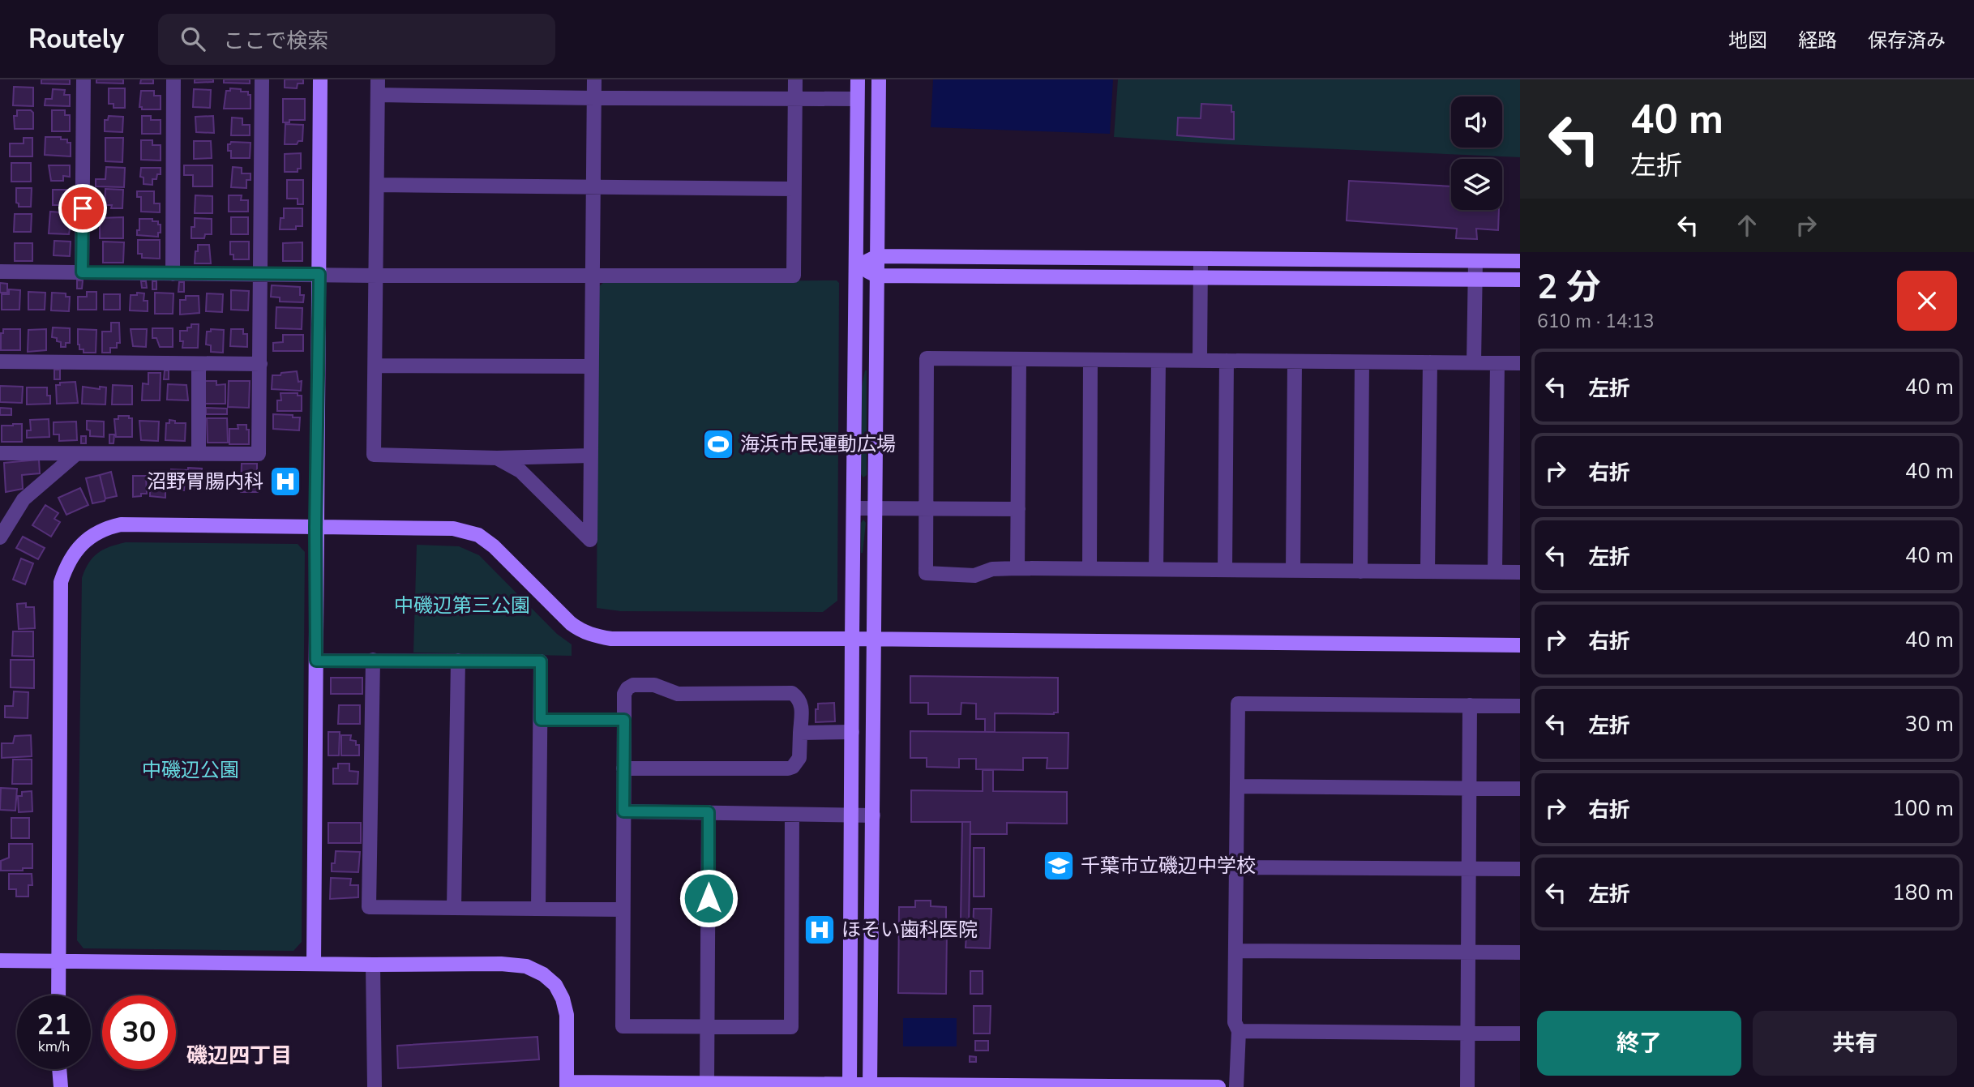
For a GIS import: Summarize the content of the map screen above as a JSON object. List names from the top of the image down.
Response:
{
  "districts": ["磯辺四丁目"],
  "parks": ["中磯辺第三公園", "中磯辺公園"],
  "places": {
    "sports": ["海浜市民運動広場"],
    "hospital": ["沼野胃腸内科", "ほそい歯科医院"],
    "school or university": ["千葉市立磯辺中学校"]
  },
  "page": {
    "header": "Routely",
    "search": "ここで検索",
    "nav": ["地図", "経路", "保存済み"],
    "turn": ["40 m", "左折"],
    "heading": ["2 分", "610 m · 14:13"],
    "list": [
      {
        "name": "左折",
        "value": "40 m"
      },
      {
        "name": "右折",
        "value": "40 m"
      },
      {
        "name": "左折",
        "value": "40 m"
      },
      {
        "name": "右折",
        "value": "40 m"
      },
      {
        "name": "左折",
        "value": "30 m"
      },
      {
        "name": "右折",
        "value": "100 m"
      },
      {
        "name": "左折",
        "value": "180 m"
      }
    ],
    "speed": "21 km/h",
    "limit": "30",
    "buttons": ["終了", "共有"]
  }
}
